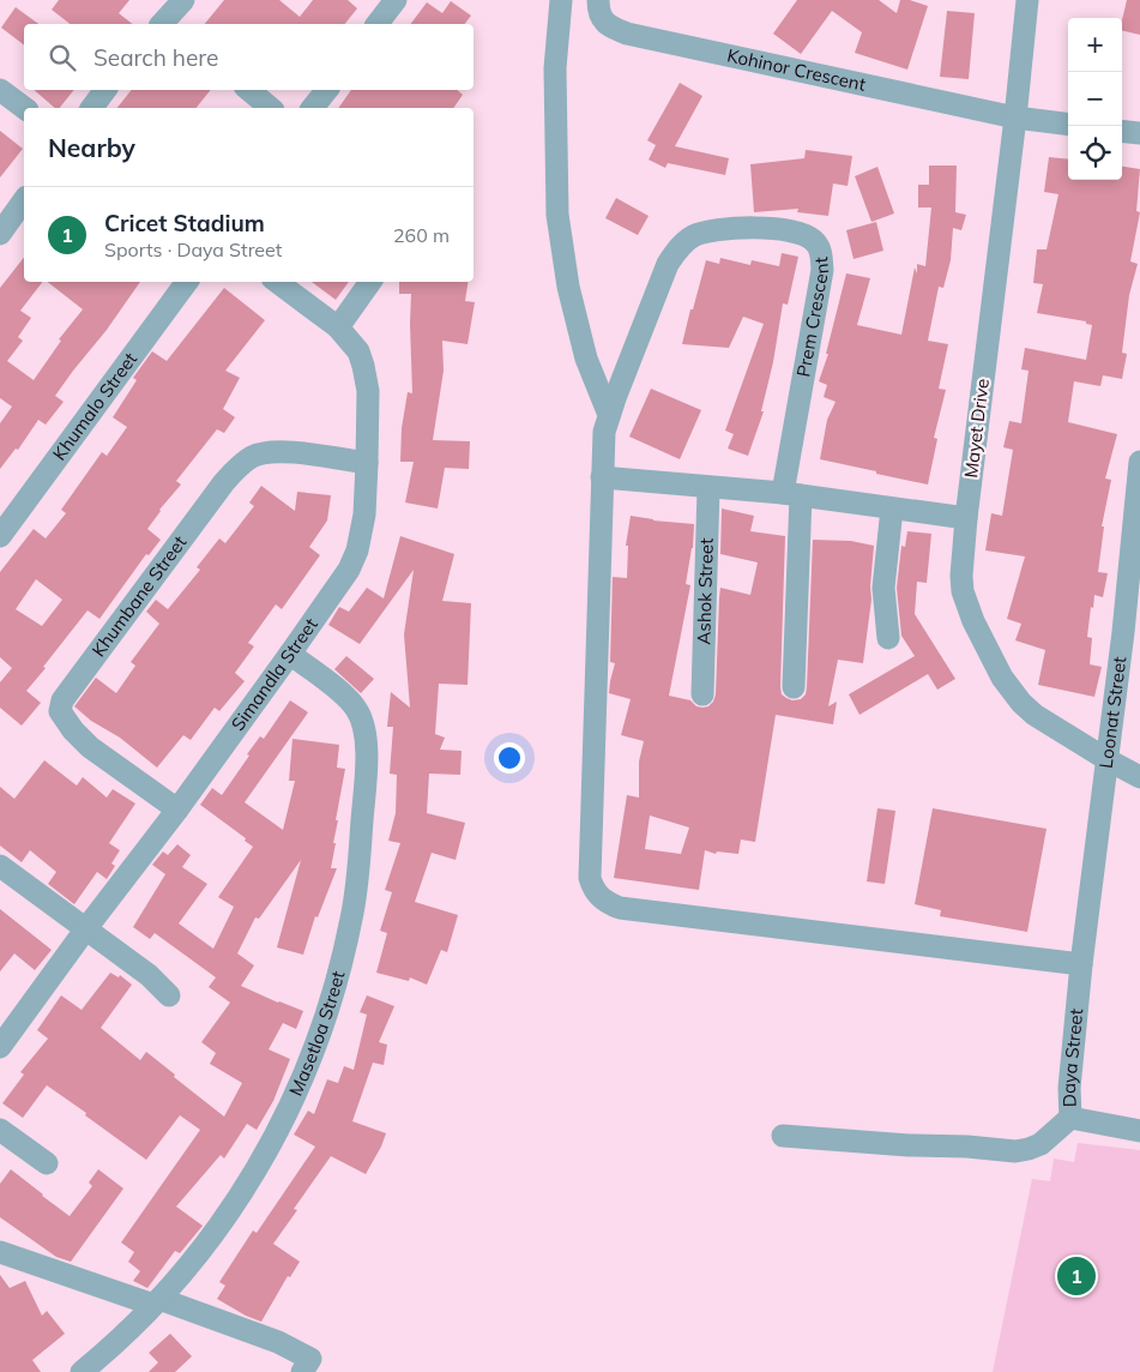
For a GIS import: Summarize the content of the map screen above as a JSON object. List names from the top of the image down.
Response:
{
  "streets": {
    "street": [
      "Kohinor Crescent",
      "Prem Crescent",
      "Khumalo Street",
      "Mayet Drive",
      "Ashok Street",
      "Khumbane Street",
      "Simandla Street",
      "Loonat Street",
      "Masetloa Street",
      "Daya Street"
    ]
  },
  "crossings": [
    ["Kohinor Crescent", "Mayet Drive"],
    ["Prem Crescent", "Loonat Street"],
    ["Prem Crescent", "Daya Street"],
    ["Mayet Drive", "Loonat Street"],
    ["Khumbane Street", "Simandla Street"],
    ["Simandla Street", "Masetloa Street"],
    ["Loonat Street", "Daya Street"]
  ],
  "page": {
    "map_buttons": ["+", "−"],
    "search": "Search here",
    "heading": "Nearby",
    "list": [
      {
        "mark": "1",
        "name": "Cricet Stadium",
        "note": "Sports · Daya Street",
        "value": "260 m"
      }
    ],
    "pins": "1"
  }
}
